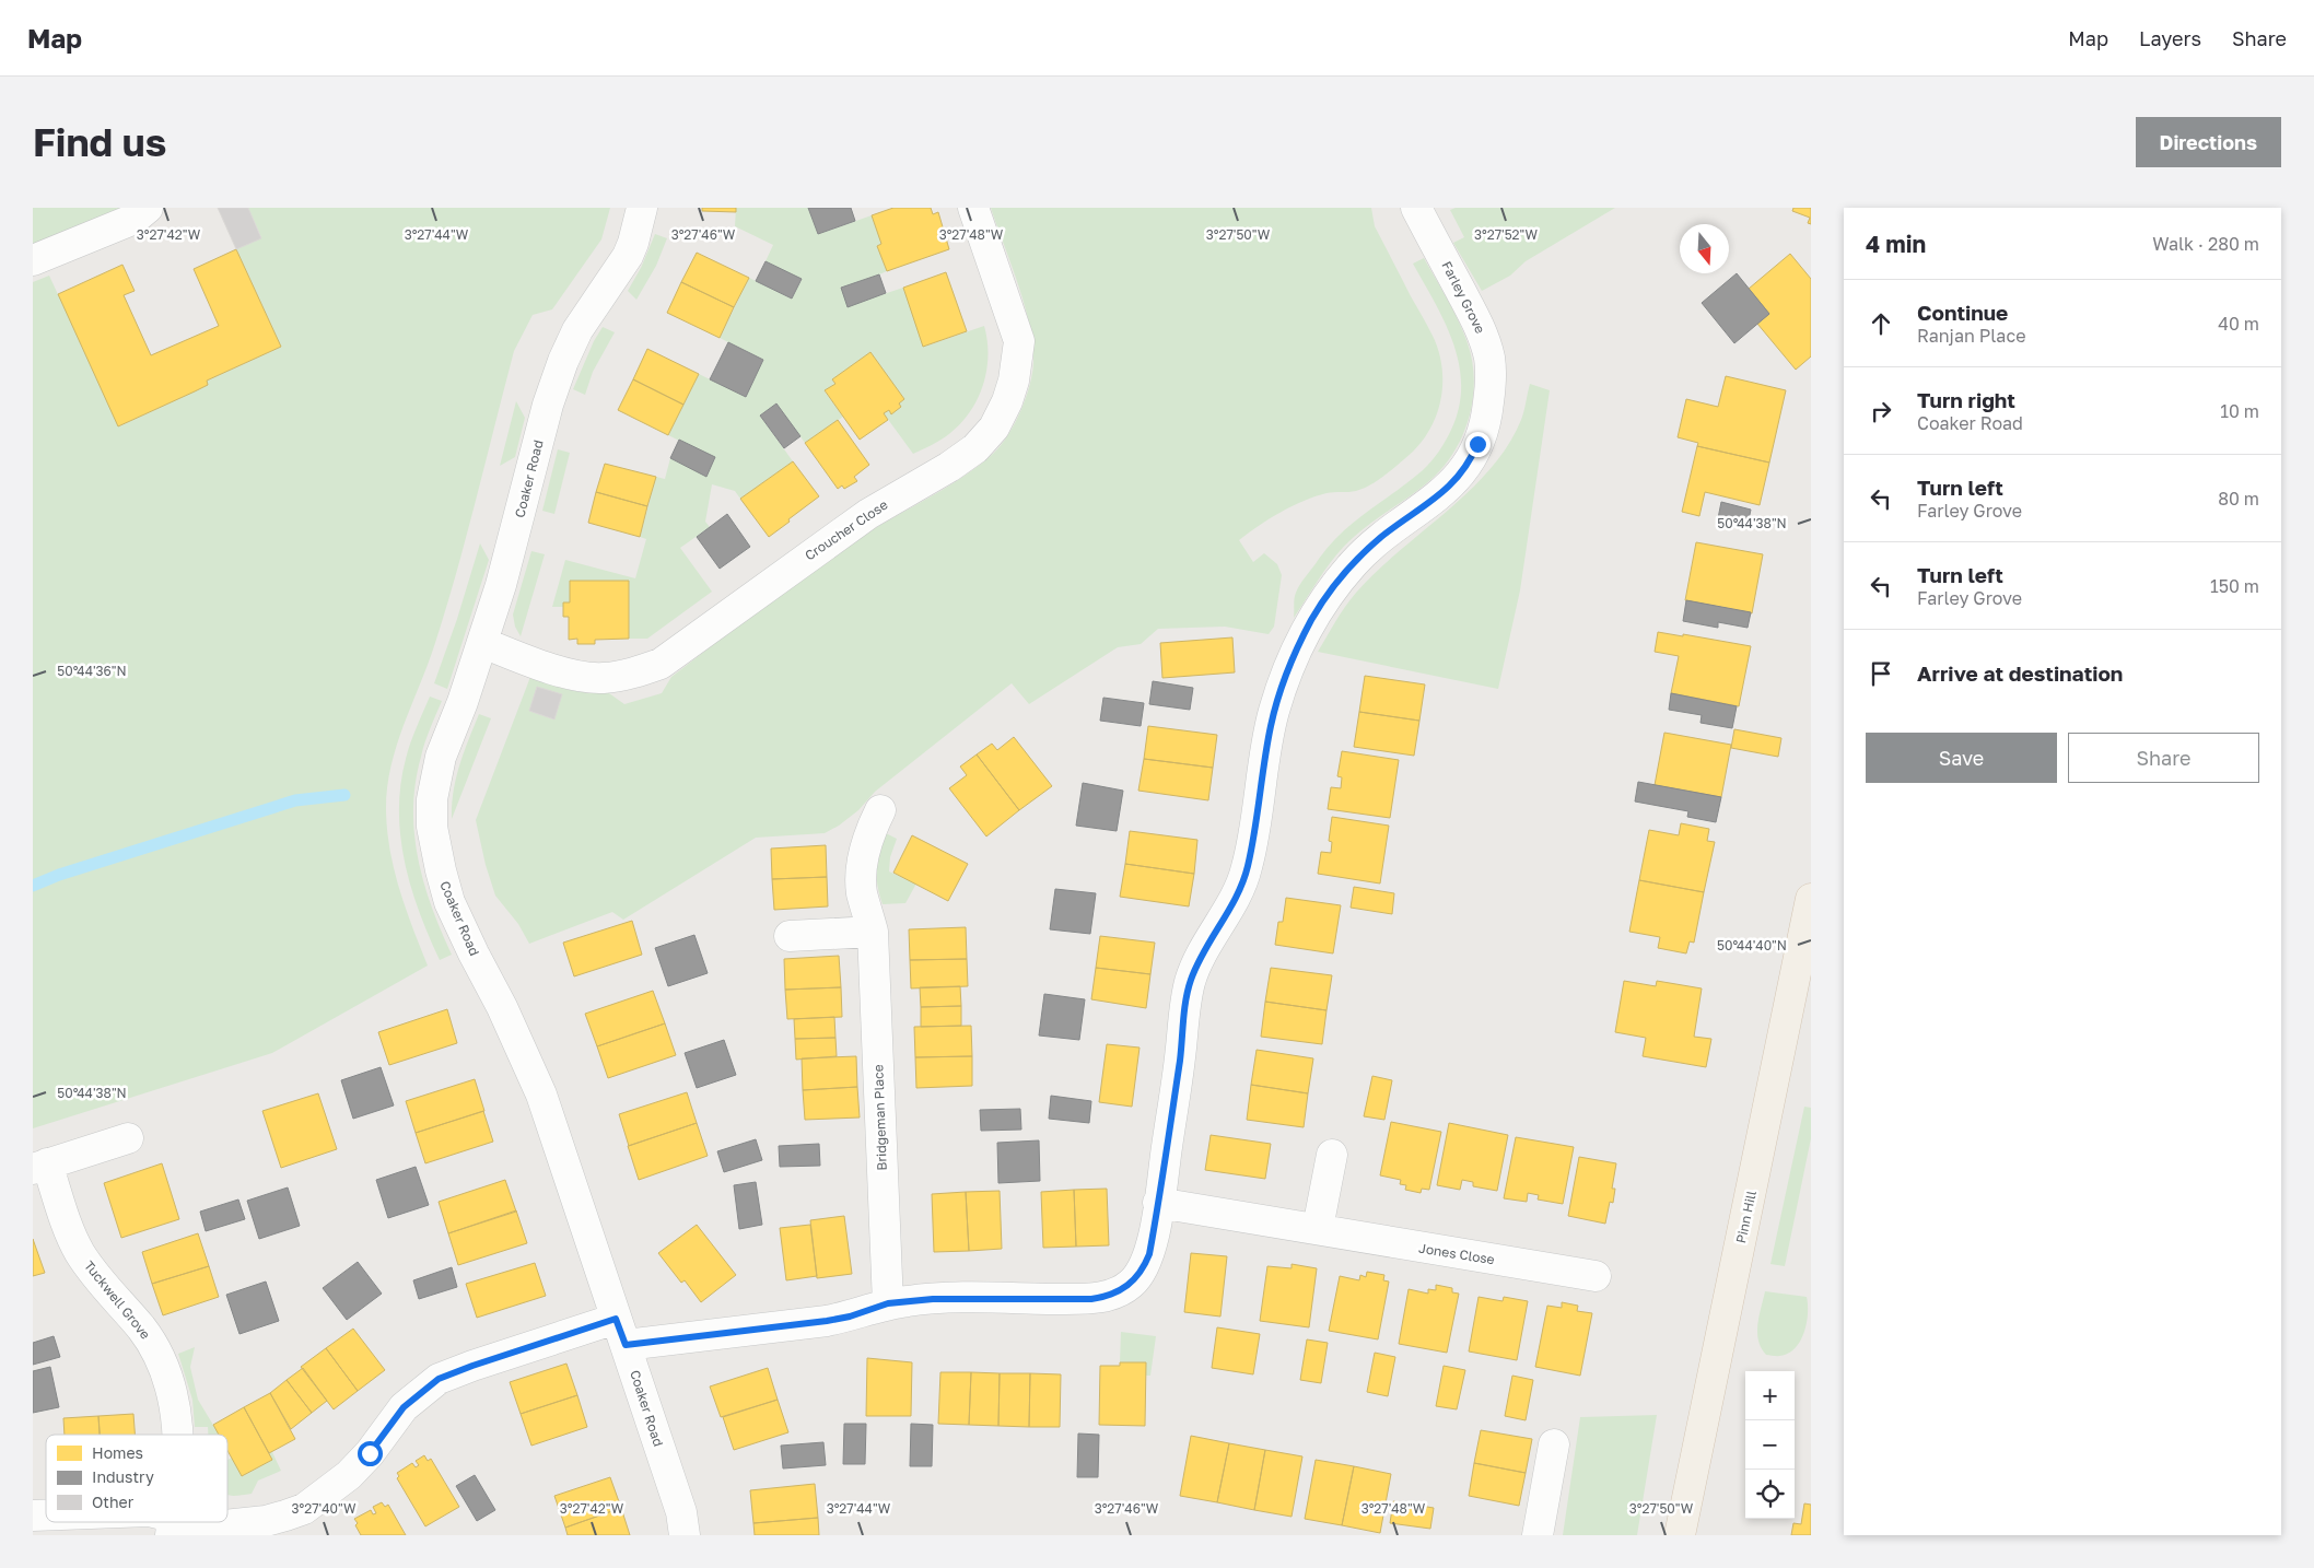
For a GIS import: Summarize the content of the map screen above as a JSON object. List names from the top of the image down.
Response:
{
  "streets": {
    "main road": ["Pinn Hill"],
    "street": [
      "Farley Grove",
      "Coaker Road",
      "Croucher Close",
      "Bridgeman Place",
      "Jones Close",
      "Tuckwell Grove"
    ]
  },
  "crossings": [
    ["Farley Grove", "Coaker Road"],
    ["Farley Grove", "Bridgeman Place"],
    ["Farley Grove", "Jones Close"],
    ["Coaker Road", "Croucher Close"]
  ],
  "legend": ["Homes", "Industry", "Other"],
  "north": "bottom",
  "page": {
    "header": "Map",
    "nav": ["Map", "Layers", "Share"],
    "buttons": [
      "Directions",
      ["Save", "Share"]
    ],
    "title": "Find us",
    "heading": ["4 min", "Walk · 280 m"],
    "list": [
      ["Continue", "Ranjan Place", "40 m"],
      ["Turn right", "Coaker Road", "10 m"],
      ["Turn left", "Farley Grove", "80 m"],
      ["Turn left", "Farley Grove", "150 m"],
      "Arrive at destination"
    ],
    "map_buttons": ["+", "−"]
  },
  "coordinates": [
    "3°27'42\"W",
    "3°27'44\"W",
    "3°27'46\"W",
    "3°27'48\"W",
    "3°27'50\"W",
    "3°27'52\"W",
    "50°44'38\"N",
    "50°44'36\"N",
    "50°44'40\"N",
    "3°27'40\"W"
  ]
}
